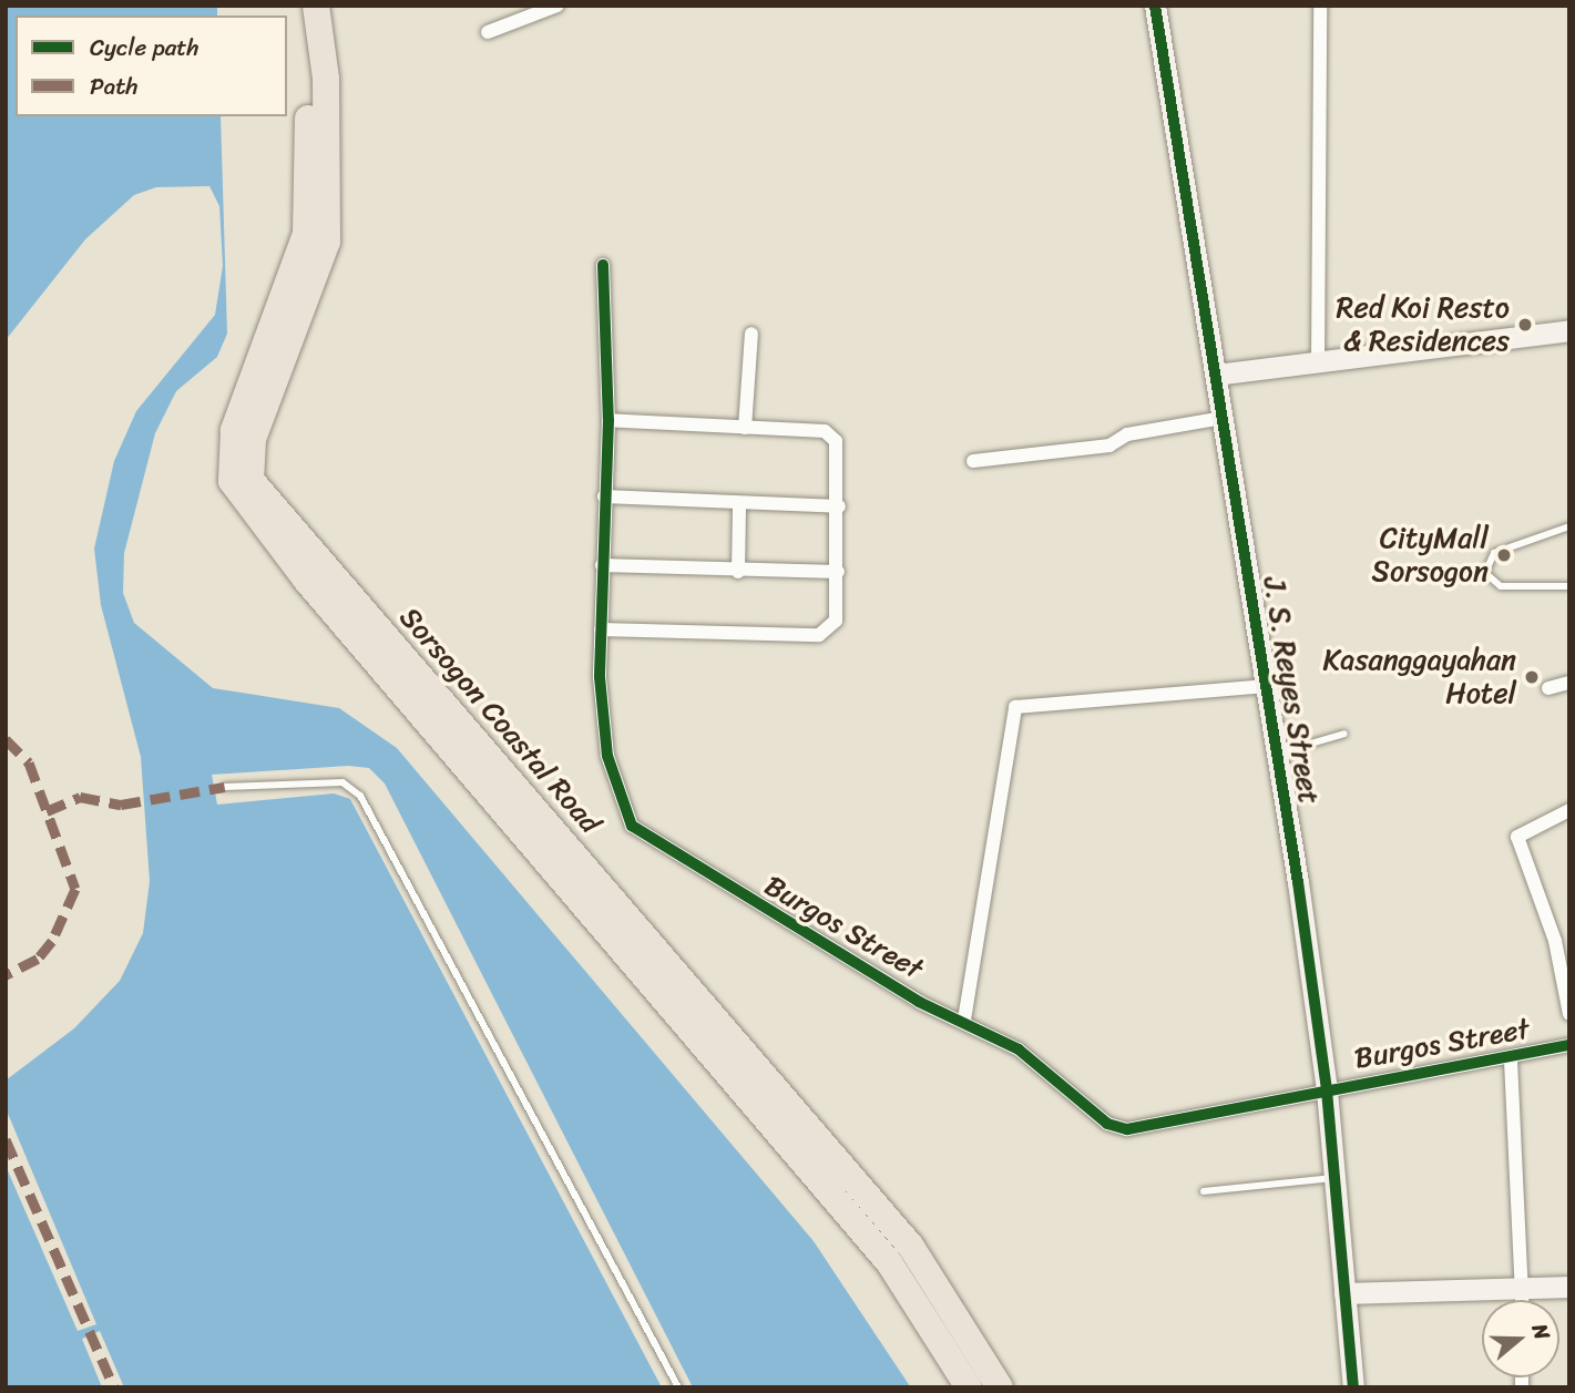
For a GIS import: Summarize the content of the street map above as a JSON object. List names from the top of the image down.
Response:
{
  "streets": {
    "highway": ["Sorsogon Coastal Road"],
    "street": ["J. S. Reyes Street", "Burgos Street"]
  },
  "crossings": [
    ["J. S. Reyes Street", "Burgos Street"]
  ],
  "places": ["Red Koi Resto & Residences", "CityMall Sorsogon", "Kasanggayahan Hotel"],
  "legend": ["Cycle path", "Path"],
  "north": "right"
}
